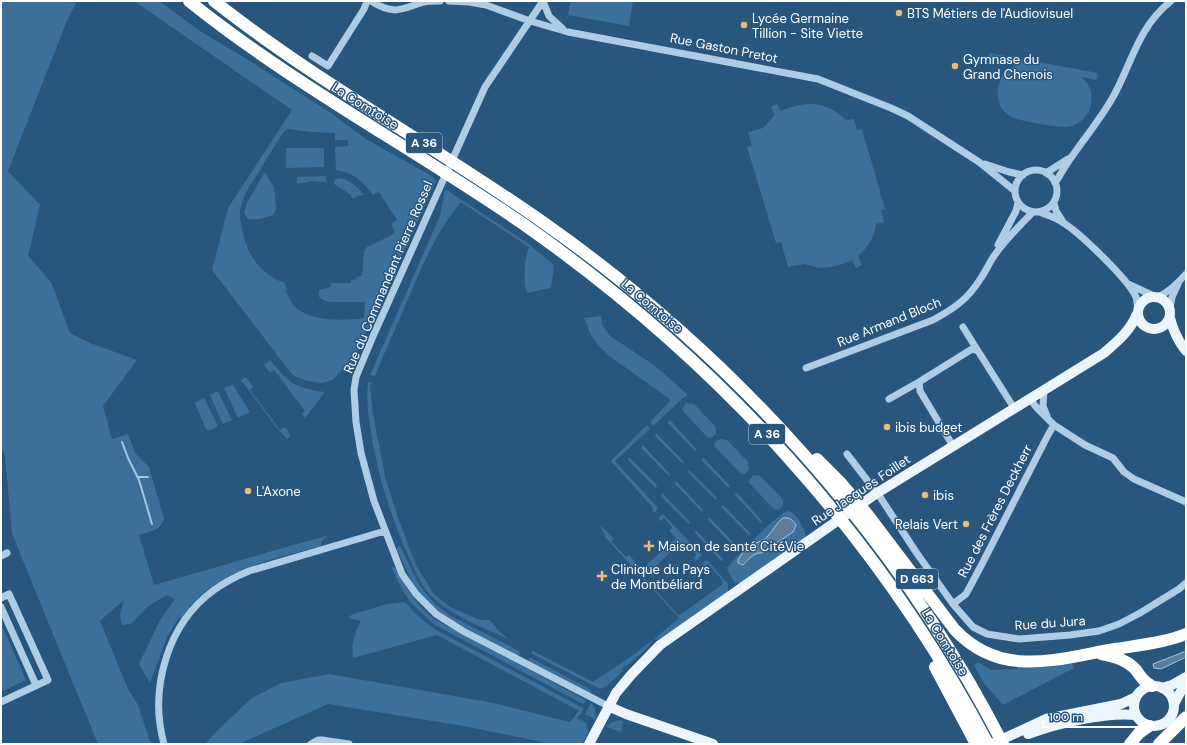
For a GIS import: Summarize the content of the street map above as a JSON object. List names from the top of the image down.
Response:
{
  "streets": {
    "highway": ["La Comtoise", "A 36", "D 663"],
    "main road": ["Rue Jacques Foillet"],
    "street": [
      "Rue Gaston Pretot",
      "Rue du Commandant Pierre Rossel",
      "Rue Armand Bloch",
      "Rue des Frères Deckherr",
      "Rue du Jura"
    ]
  },
  "crossings": [
    ["Rue Gaston Pretot", "Rue du Commandant Pierre Rossel"],
    ["Rue Gaston Pretot", "Rue Armand Bloch"],
    ["La Comtoise", "D 663"],
    ["Rue du Commandant Pierre Rossel", "Rue Jacques Foillet"],
    ["Rue Jacques Foillet", "Rue du Jura"],
    ["Rue des Frères Deckherr", "Rue du Jura"]
  ],
  "places": {
    "other": [
      "BTS Métiers de l'Audiovisuel",
      "Lycée Germaine Tillion - Site Viette",
      "Gymnase du Grand Chenois",
      "ibis budget",
      "L'Axone",
      "ibis",
      "Relais Vert"
    ],
    "health": ["Maison de santé CitéVie", "Clinique du Pays de Montbéliard"]
  },
  "scale_bar": "100 m"
}
